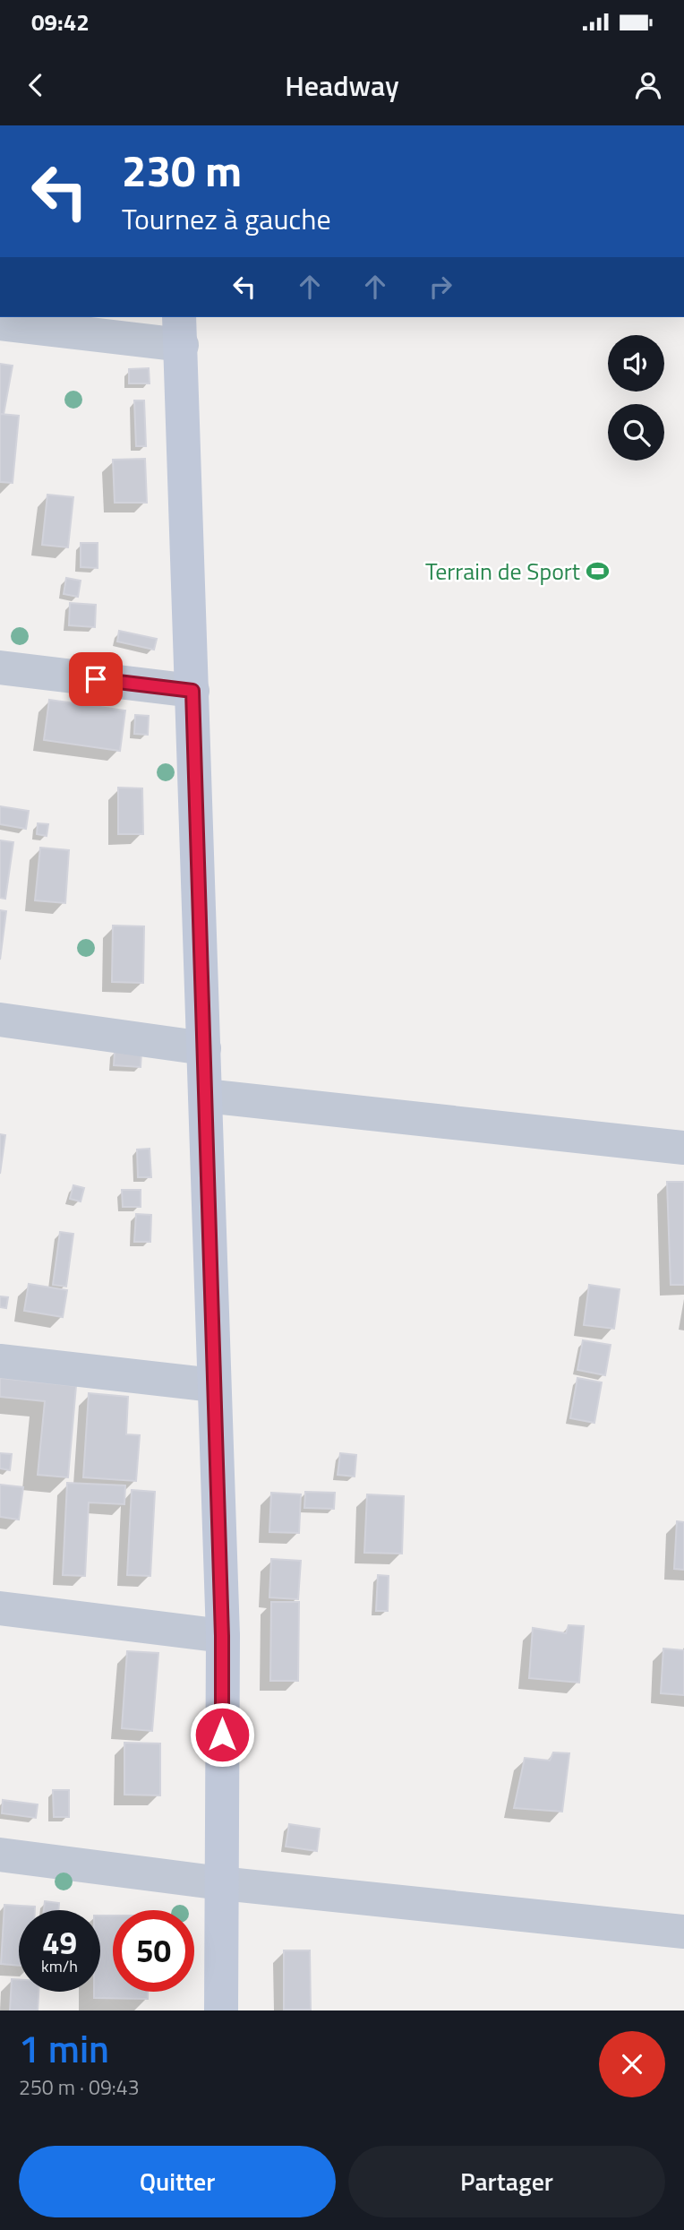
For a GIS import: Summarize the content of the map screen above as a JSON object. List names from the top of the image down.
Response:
{
  "places": {
    "sports": ["Terrain de Sport"]
  },
  "page": {
    "status": "09:42",
    "header": "Headway",
    "turn": ["230 m", "Tournez à gauche"],
    "speed": "49 km/h",
    "limit": "50",
    "heading": ["1 min", "250 m · 09:43"],
    "buttons": ["Quitter", "Partager"]
  }
}
